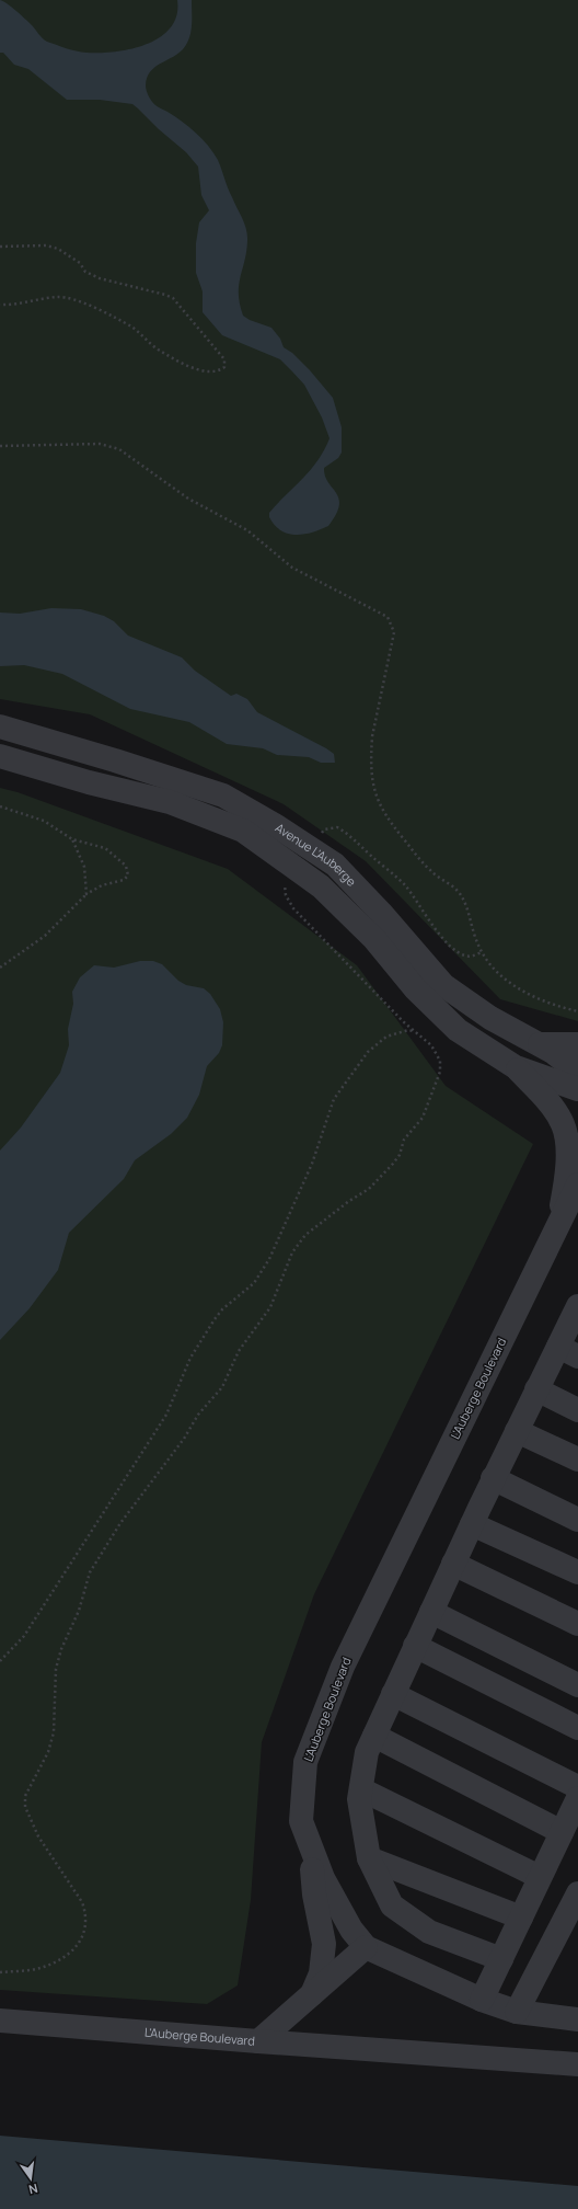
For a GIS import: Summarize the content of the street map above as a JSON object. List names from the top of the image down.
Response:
{
  "streets": {
    "street": ["Avenue L'Auberge", "L'Auberge Boulevard"]
  },
  "north": "bottom"
}
